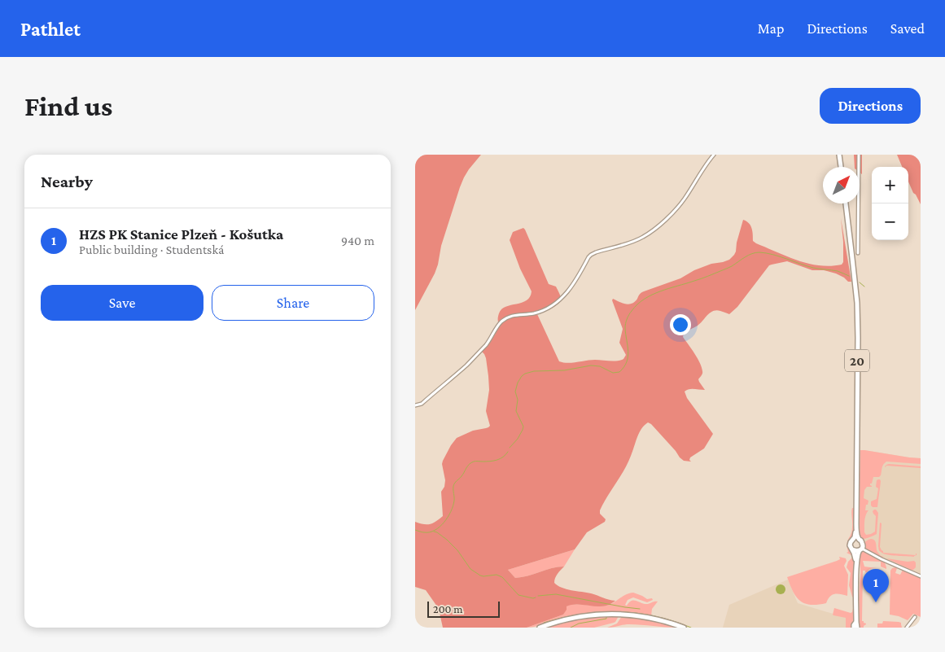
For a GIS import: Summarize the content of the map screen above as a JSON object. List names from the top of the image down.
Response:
{
  "streets": {
    "main road": ["20"]
  },
  "scale_bar": "200 m",
  "north": "top right",
  "page": {
    "header": "Pathlet",
    "nav": ["Map", "Directions", "Saved"],
    "buttons": [
      "Directions",
      ["Save", "Share"]
    ],
    "title": "Find us",
    "heading": "Nearby",
    "map_buttons": ["+", "−"],
    "list": [
      {
        "mark": "1",
        "name": "HZS PK Stanice Plzeň - Košutka",
        "note": "Public building · Studentská",
        "value": "940 m"
      }
    ],
    "pins": "1",
    "scale": "200 m"
  }
}
